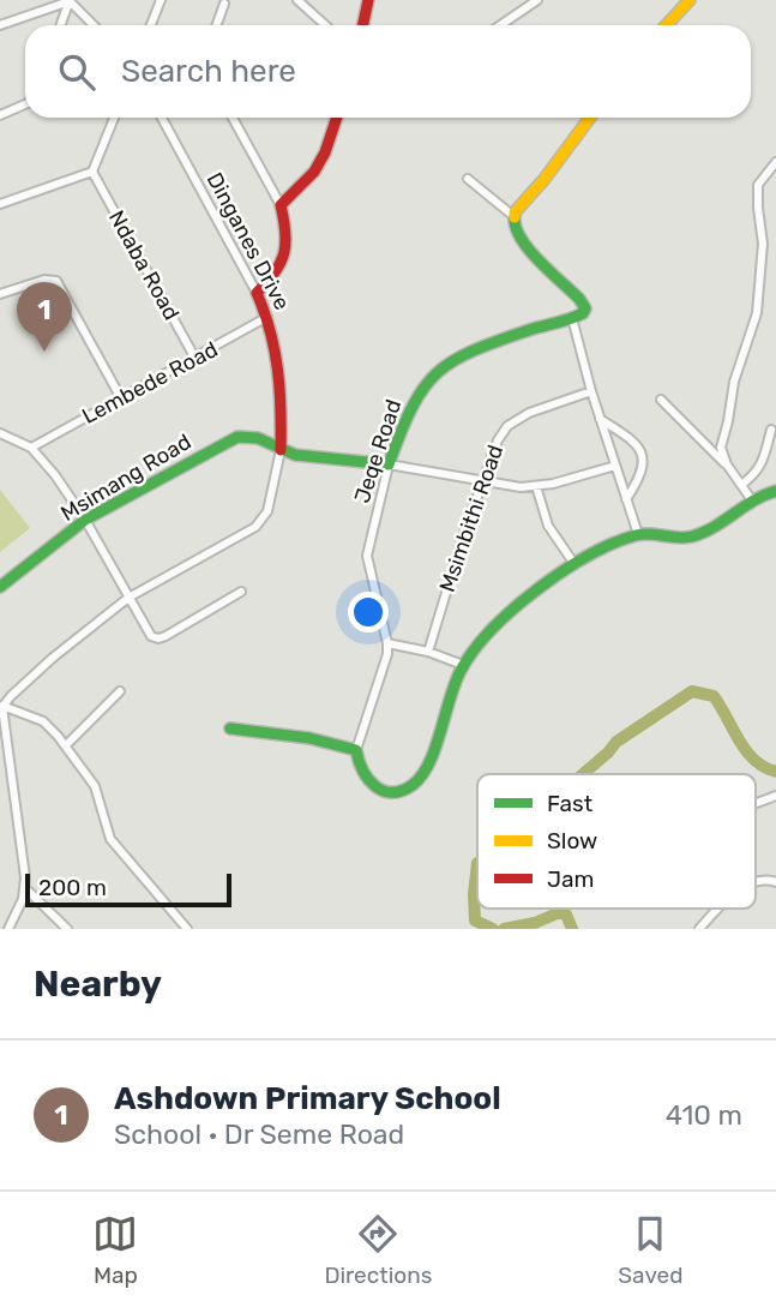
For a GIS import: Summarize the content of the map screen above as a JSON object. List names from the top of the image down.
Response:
{
  "streets": {
    "street": [
      "Dinganes Drive",
      "Ndaba Road",
      "Lembede Road",
      "Jeqe Road",
      "Msimang Road",
      "Msimbithi Road"
    ]
  },
  "crossings": [
    ["Dinganes Drive", "Lembede Road"],
    ["Dinganes Drive", "Msimang Road"],
    ["Ndaba Road", "Lembede Road"],
    ["Jeqe Road", "Msimang Road"]
  ],
  "legend": ["Fast", "Slow", "Jam"],
  "scale_bar": "200 m",
  "page": {
    "search": "Search here",
    "pins": "1",
    "scale": "200 m",
    "heading": "Nearby",
    "list": [
      {
        "mark": "1",
        "name": "Ashdown Primary School",
        "note": "School · Dr Seme Road",
        "value": "410 m"
      }
    ],
    "nav": ["Map", "Directions", "Saved"]
  }
}
